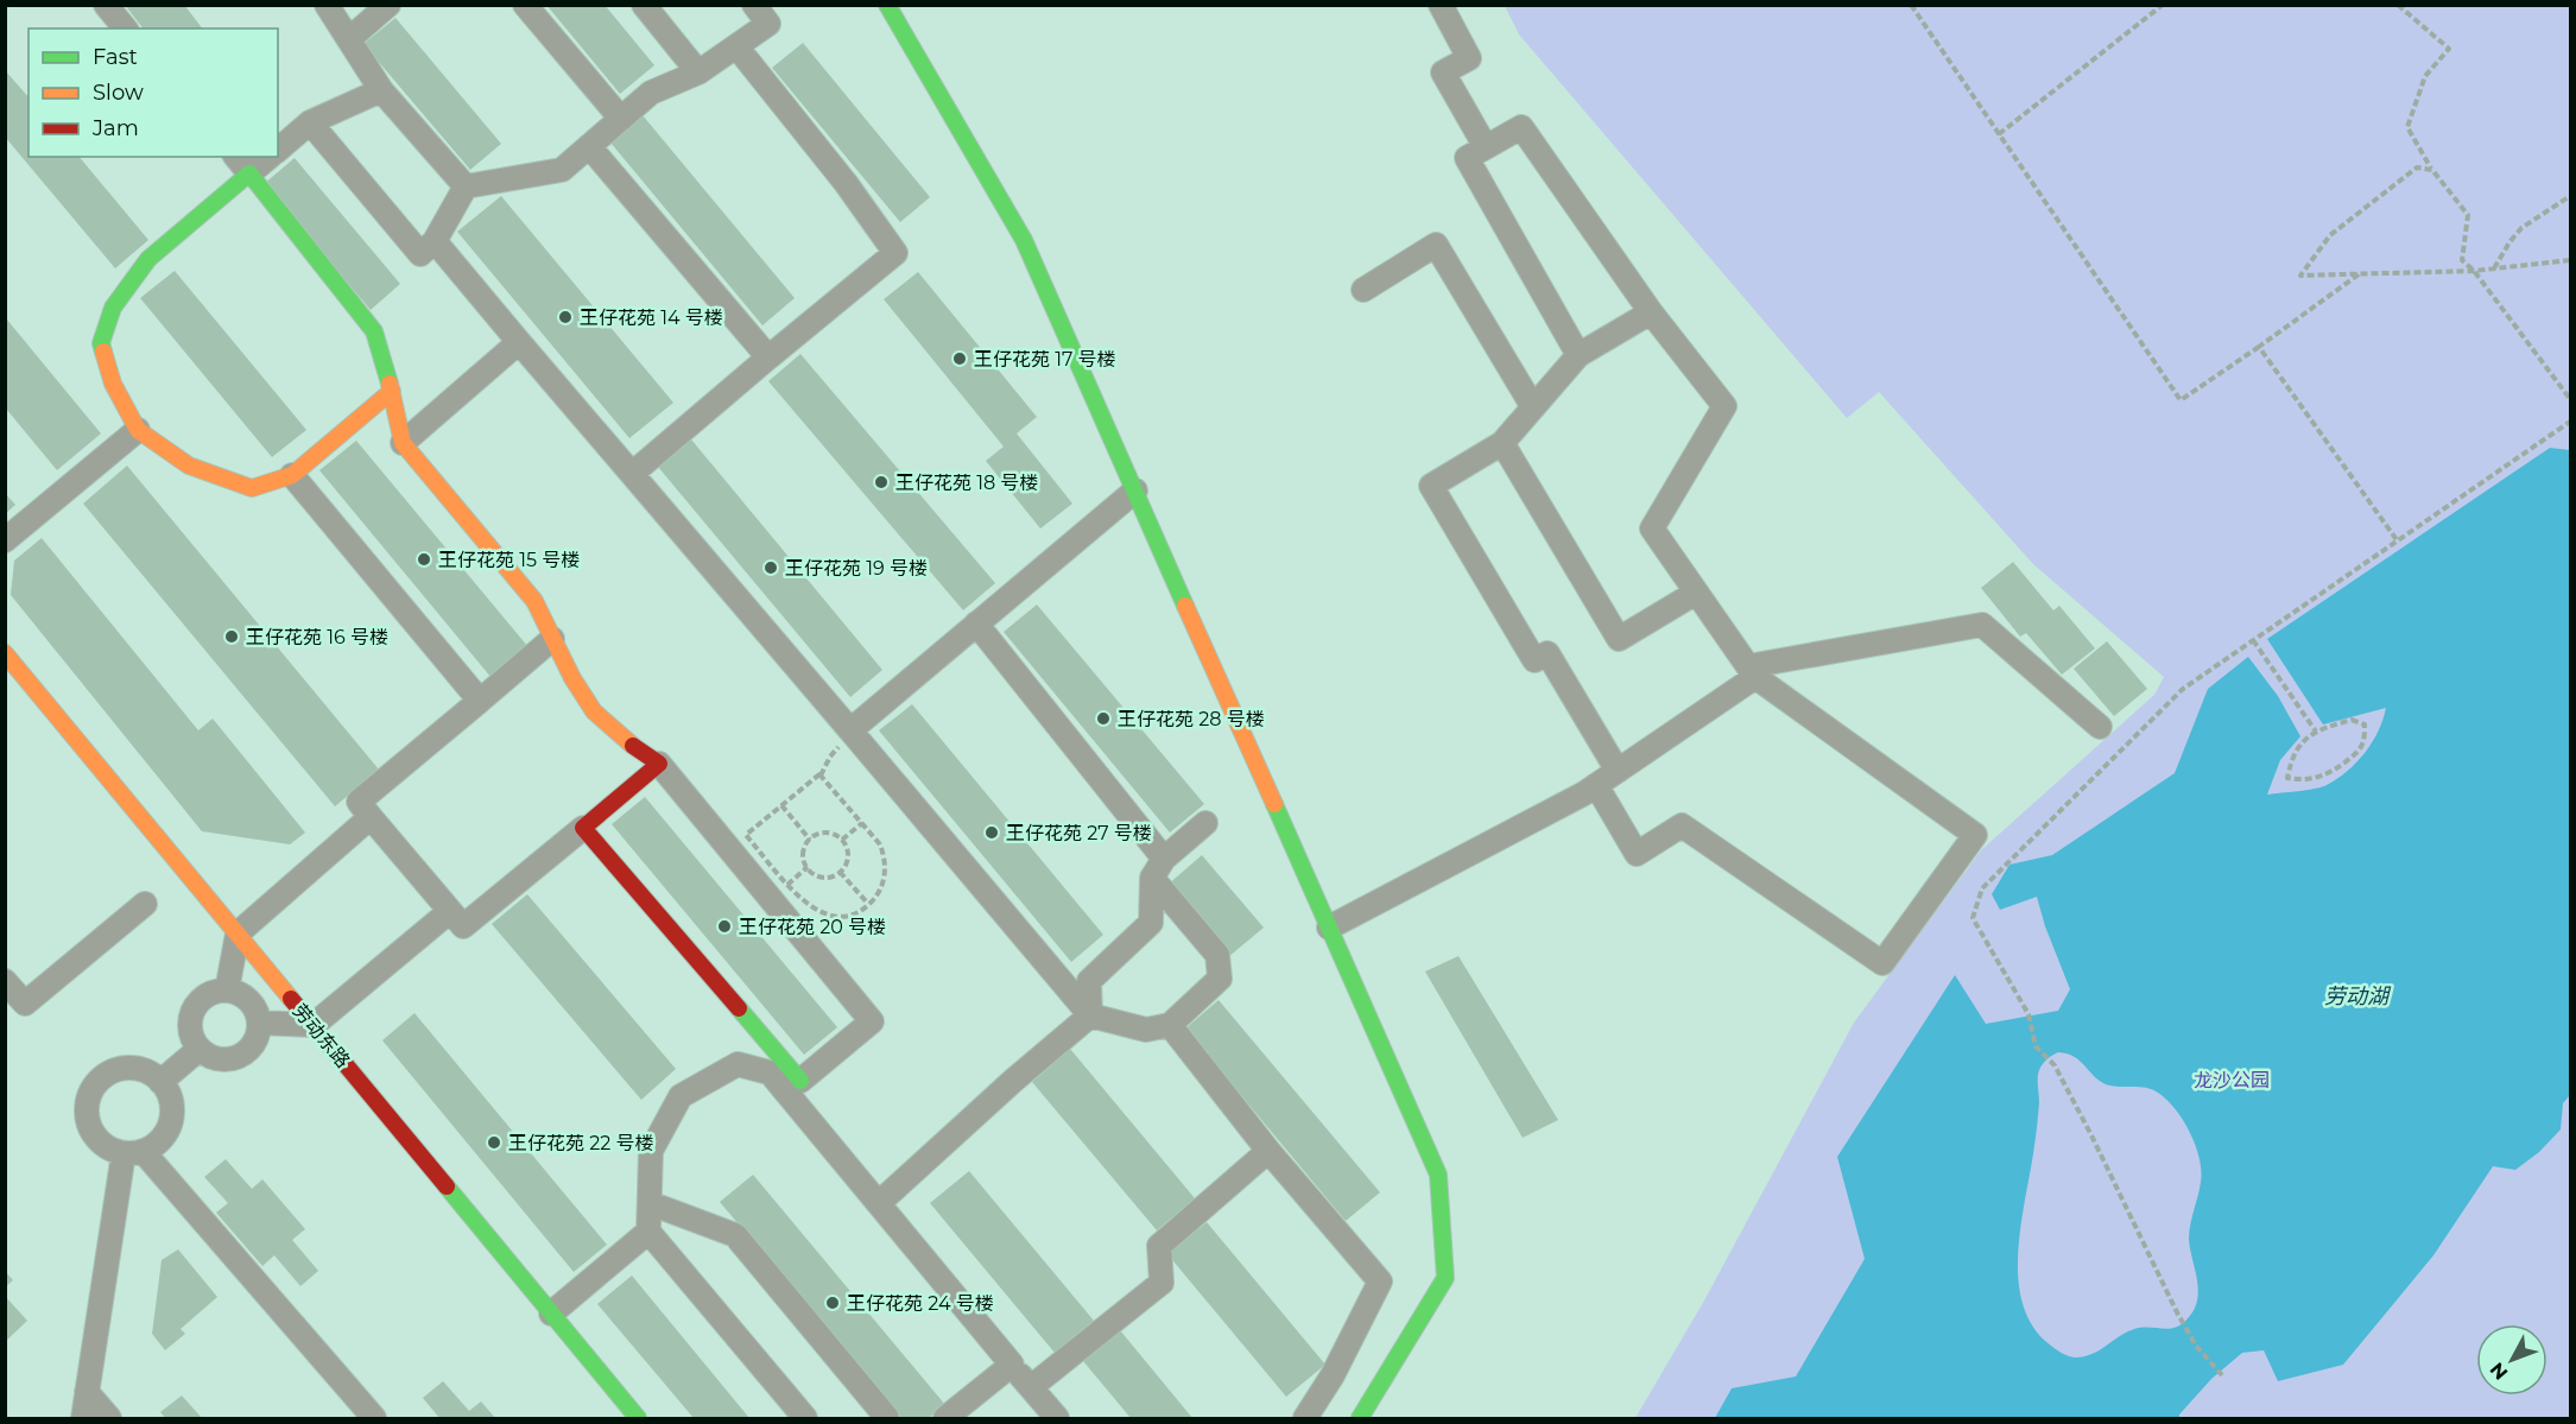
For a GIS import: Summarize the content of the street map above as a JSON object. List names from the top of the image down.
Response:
{
  "streets": {
    "street": ["劳动东路"]
  },
  "water": ["劳动湖"],
  "parks": ["龙沙公园"],
  "places": [
    "王仔花苑 14 号楼",
    "王仔花苑 17 号楼",
    "王仔花苑 18 号楼",
    "王仔花苑 15 号楼",
    "王仔花苑 19 号楼",
    "王仔花苑 16 号楼",
    "王仔花苑 28 号楼",
    "王仔花苑 27 号楼",
    "王仔花苑 20 号楼",
    "王仔花苑 22 号楼",
    "王仔花苑 24 号楼"
  ],
  "legend": ["Fast", "Slow", "Jam"],
  "north": "bottom left"
}
